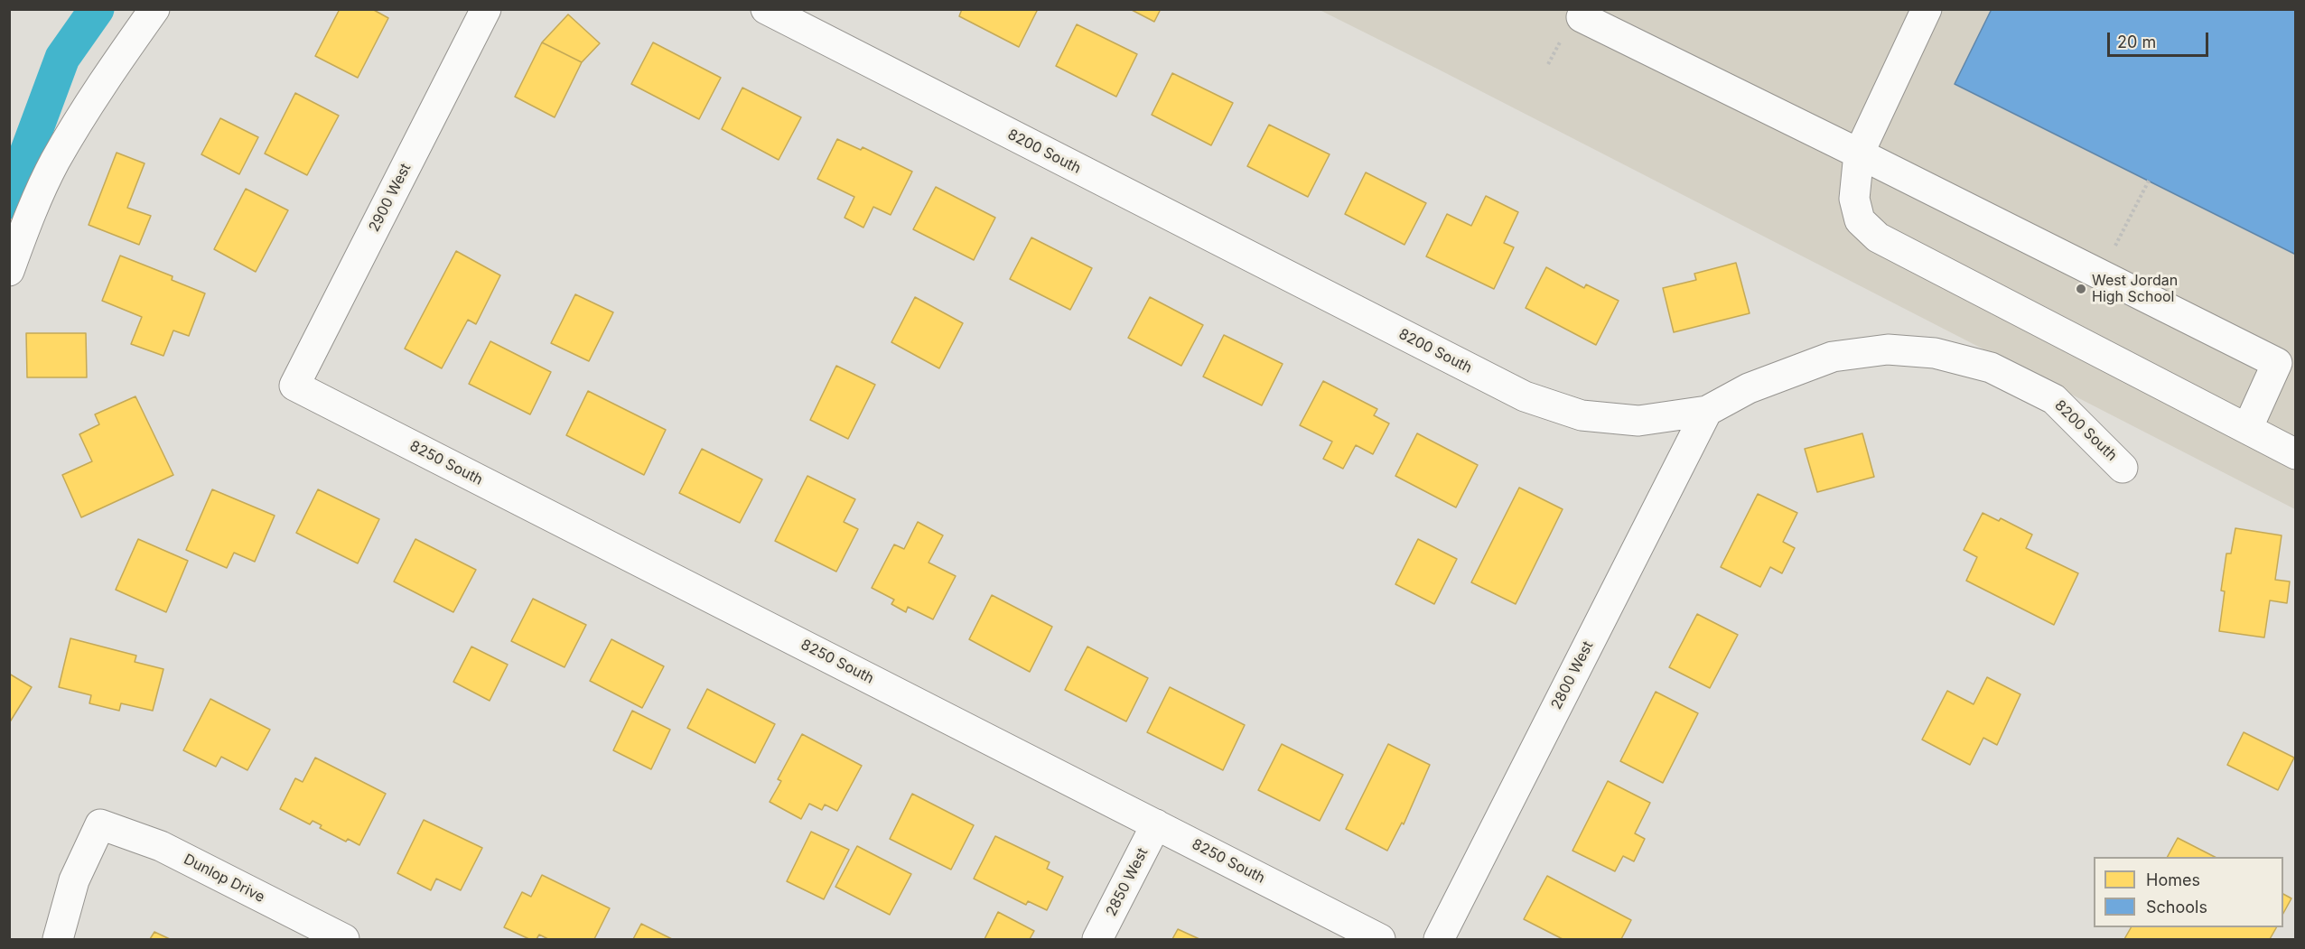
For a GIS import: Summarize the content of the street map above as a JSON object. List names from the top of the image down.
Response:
{
  "streets": {
    "street": [
      "8200 South",
      "2900 West",
      "8250 South",
      "2800 West",
      "Dunlop Drive",
      "2850 West"
    ]
  },
  "crossings": [
    ["8200 South", "2800 West"],
    ["2900 West", "8250 South"],
    ["8250 South", "2850 West"]
  ],
  "places": ["West Jordan High School"],
  "legend": ["Homes", "Schools"],
  "scale_bar": "20 m"
}
